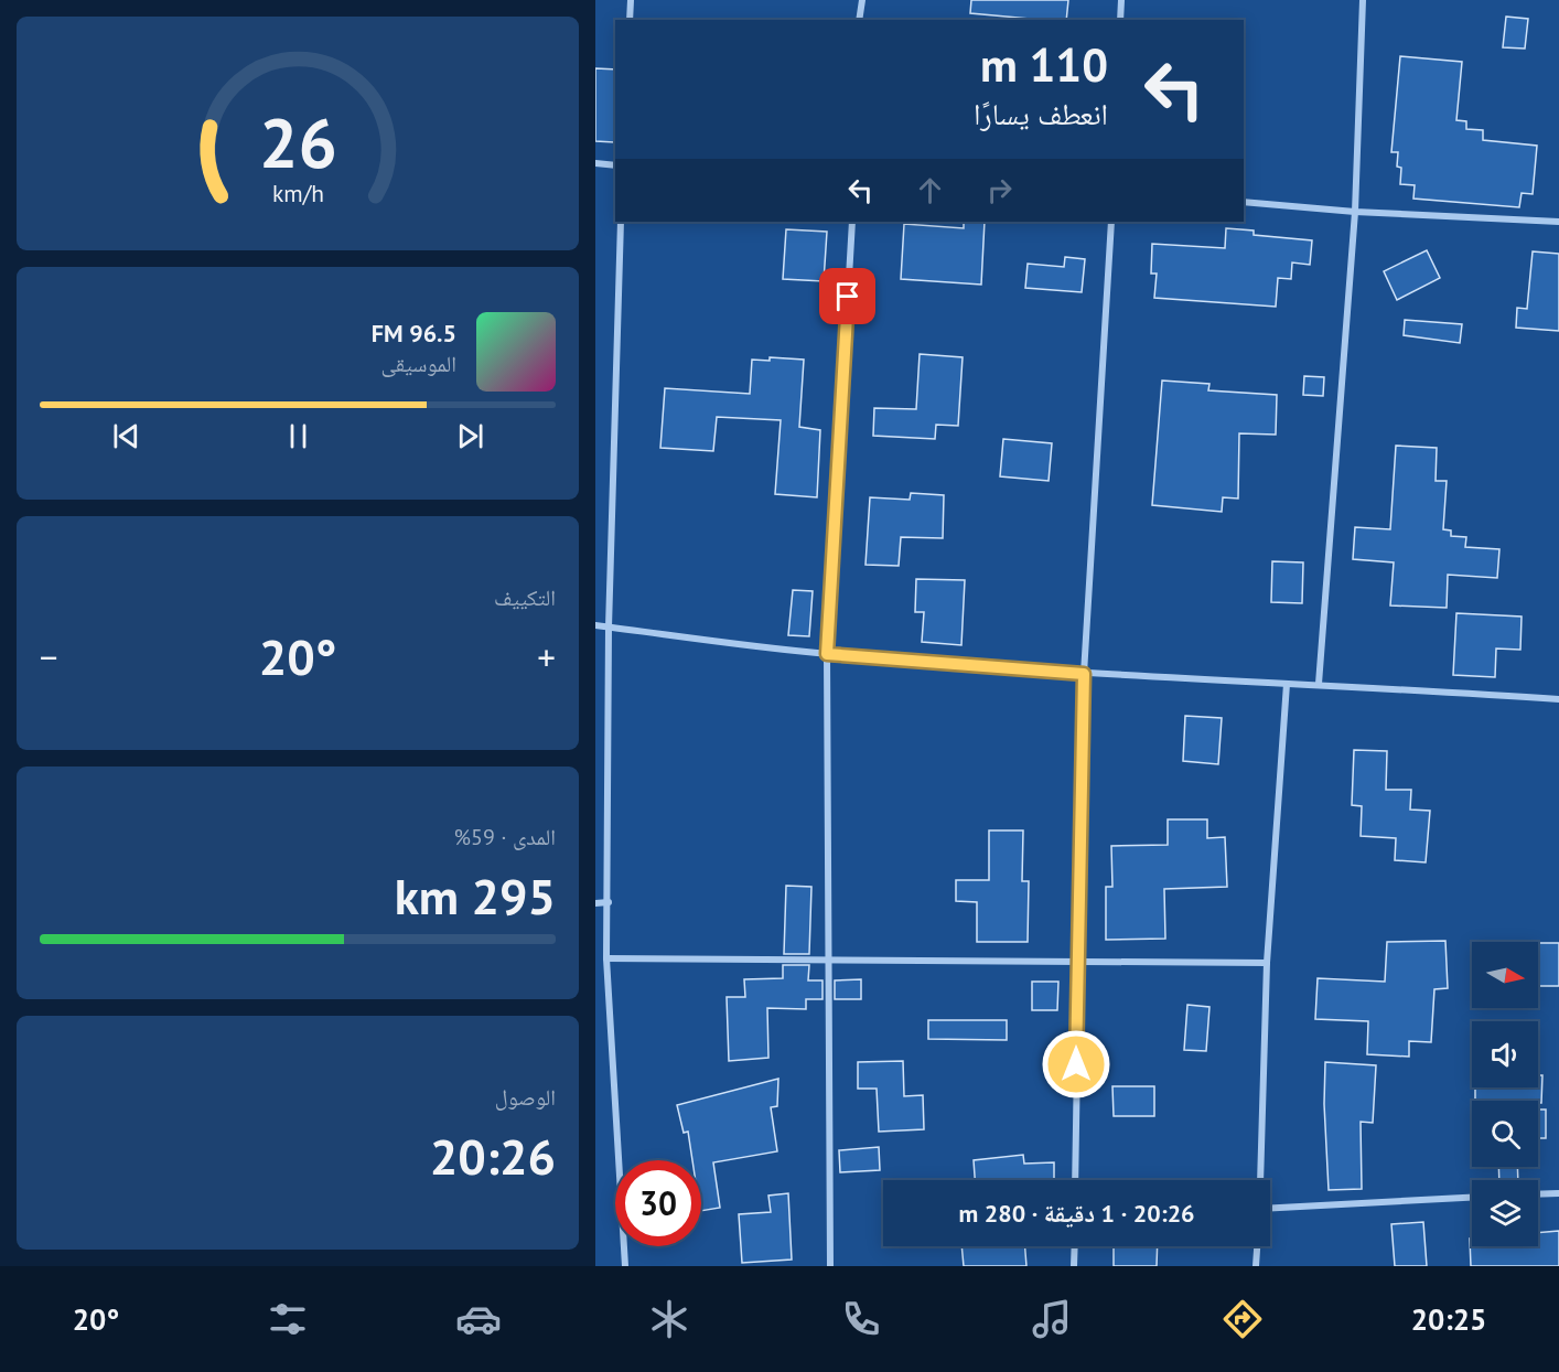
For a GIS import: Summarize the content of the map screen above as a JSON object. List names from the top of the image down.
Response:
{
  "north": "right",
  "page": {
    "turn": ["110 m", "انعطف يسارًا"],
    "song": ["96.5 FM", "الموسيقى"],
    "tile": [
      "التكييف",
      ["المدى · 59%", "295 km"],
      ["الوصول", "20:26"]
    ],
    "heat": ["−", "20°", "+"],
    "limit": "30",
    "trip": "20:26 · 1 دقيقة · 280 m",
    "tabs": ["20:25", "20°"],
    "gauge": ["26", "km/h"]
  }
}
